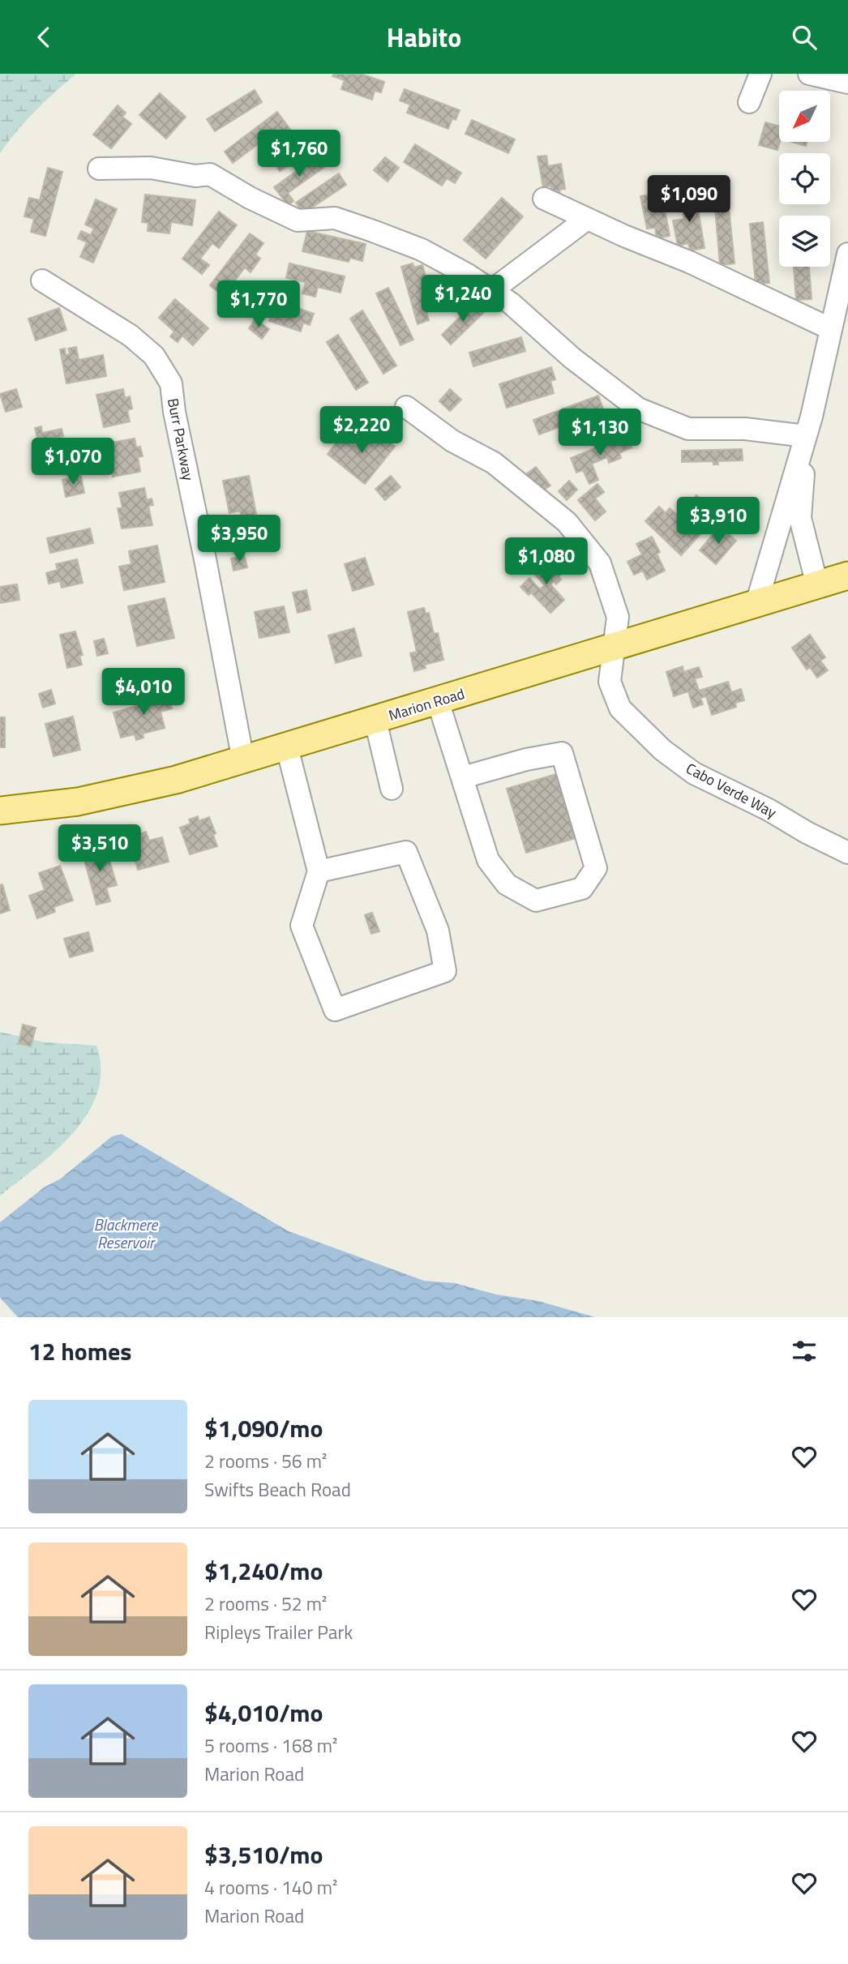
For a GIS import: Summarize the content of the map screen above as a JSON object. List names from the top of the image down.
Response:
{
  "streets": {
    "main road": ["Marion Road"],
    "street": ["Burr Parkway", "Cabo Verde Way"]
  },
  "crossings": [
    ["Burr Parkway", "Marion Road"],
    ["Marion Road", "Cabo Verde Way"]
  ],
  "water": ["Blackmere Reservoir"],
  "north": "bottom left",
  "page": {
    "header": "Habito",
    "price": [
      "$1,760",
      "$1,090",
      "$1,240",
      "$1,770",
      "$2,220",
      "$1,130",
      "$1,070",
      "$3,910",
      "$3,950",
      "$1,080",
      "$4,010",
      "$3,510"
    ],
    "heading": "12 homes",
    "list": [
      {
        "name": "$1,090/mo",
        "note": "2 rooms · 56 m² · Swifts Beach Road"
      },
      {
        "name": "$1,240/mo",
        "note": "2 rooms · 52 m² · Ripleys Trailer Park"
      },
      {
        "name": "$4,010/mo",
        "note": "5 rooms · 168 m² · Marion Road"
      },
      {
        "name": "$3,510/mo",
        "note": "4 rooms · 140 m² · Marion Road"
      }
    ]
  }
}
